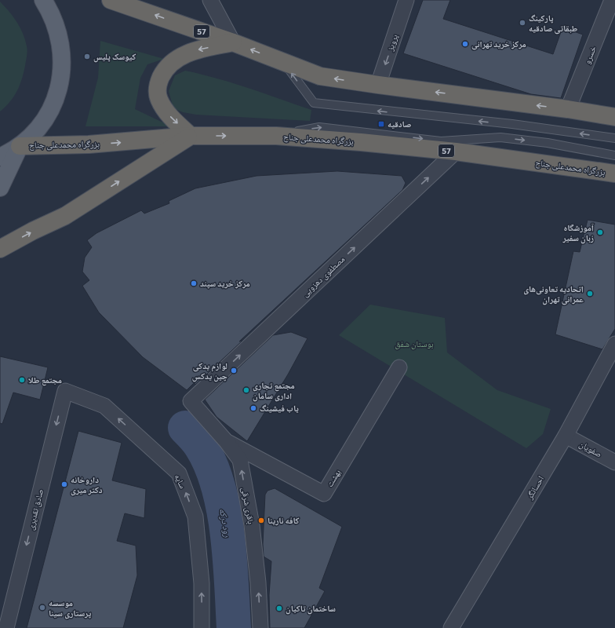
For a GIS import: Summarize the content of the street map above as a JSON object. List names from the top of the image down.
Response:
{
  "streets": {
    "highway": ["57", "بزرگراه محمدعلی جناح"],
    "street": [
      "پرویز",
      "خسرو",
      "مصطفوی دهزویی",
      "صفویان",
      "بهشت",
      "سایه",
      "احسانگر",
      "باقری شرقی",
      "صادق تقدیری"
    ]
  },
  "crossings": [
    ["57", "پرویز"],
    ["57", "خسرو"],
    ["بزرگراه محمدعلی جناح", "مصطفوی دهزویی"],
    ["مصطفوی دهزویی", "باقری شرقی"],
    ["صفویان", "احسانگر"],
    ["بهشت", "باقری شرقی"],
    ["سایه", "صادق تقدیری"]
  ],
  "one_way": [
    "پرویز",
    "مصطفوی دهزویی",
    "سایه",
    "باقری شرقی",
    "صادق تقدیری"
  ],
  "water": ["رود درکه"],
  "parks": ["بوستان شفق"],
  "places": {
    "other": [
      "پارکینگ طبقاتی صادقیه",
      "مرکز خرید تهرانی",
      "کیوسک پلیس",
      "آموزشگاه زبان سفیر",
      "مرکز خرید سپند",
      "اتحادیه تعاونی‌های عمرانی تهران",
      "لوازم یدکی چین یدکس",
      "مجتمع طلا",
      "مجتمع تجاری اداری سامان",
      "یاب فیشینگ",
      "داروخانه دکتر میری",
      "کافه نارینا",
      "موسسه پرستاری سینا",
      "ساختمان تاکیان"
    ],
    "transit": ["صادقیه"]
  }
}
